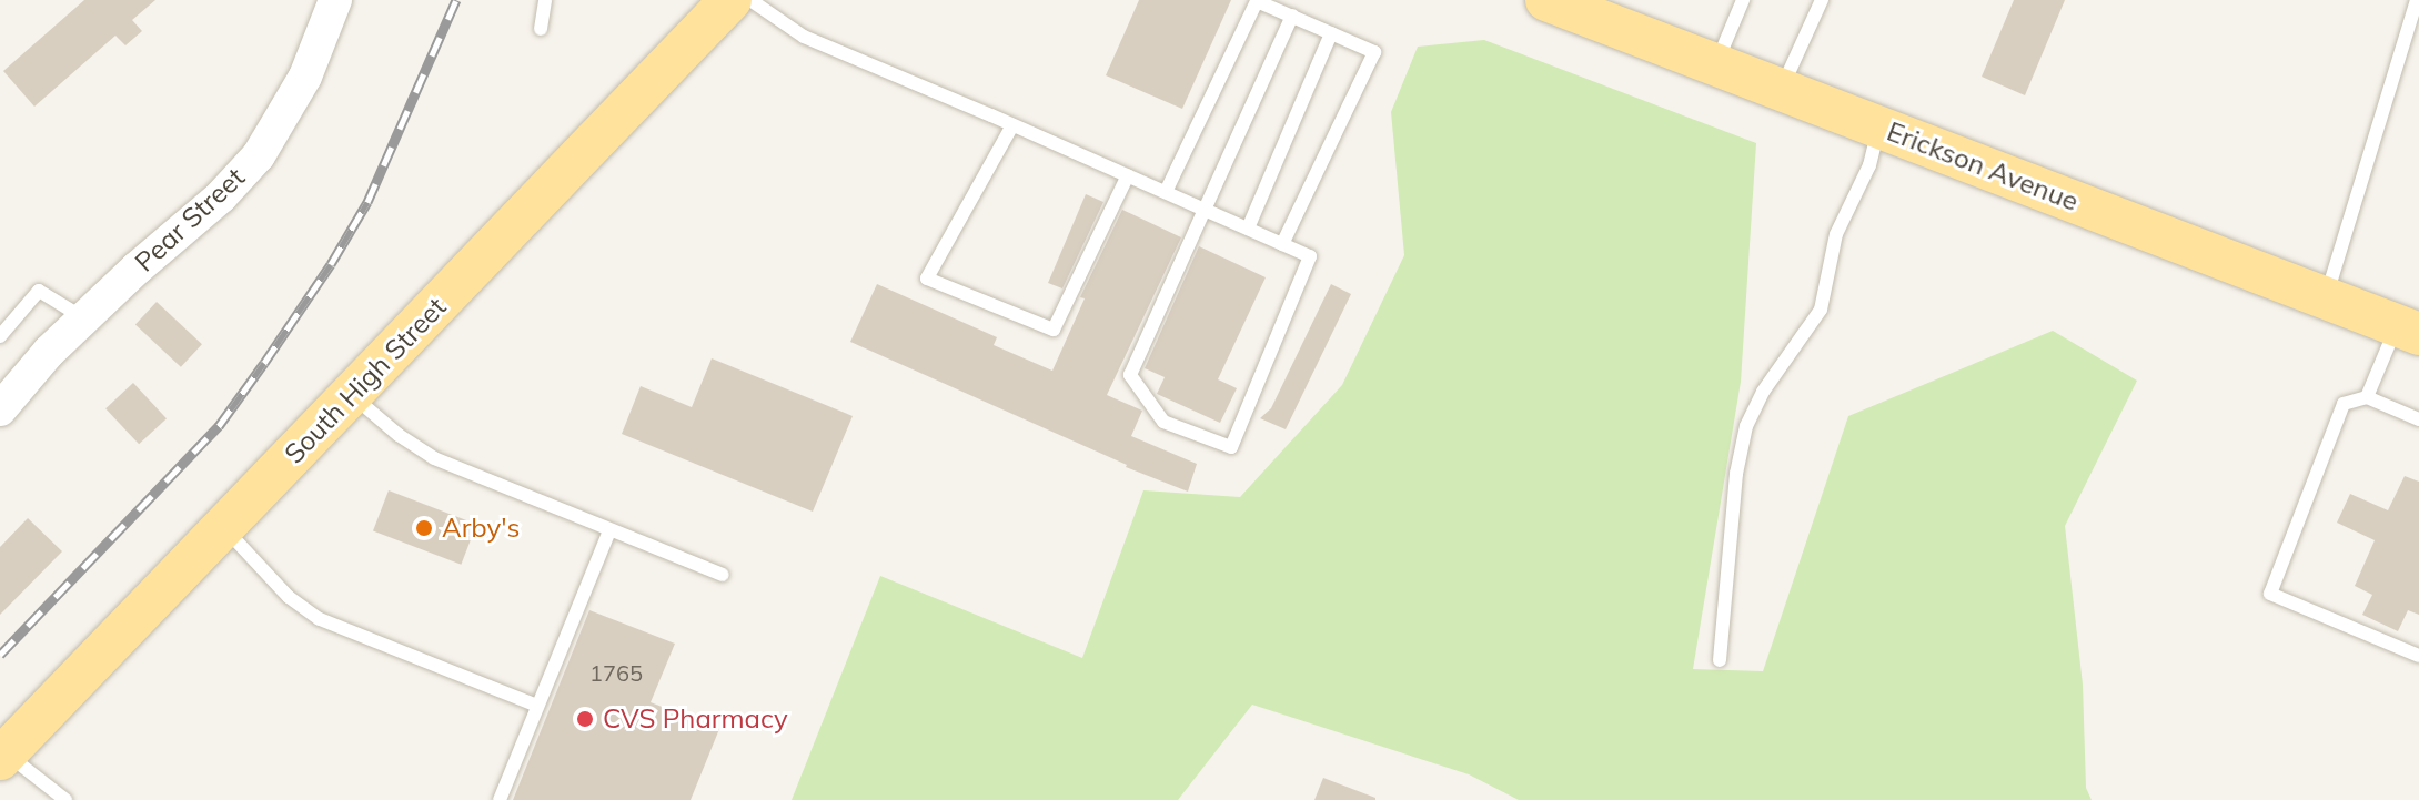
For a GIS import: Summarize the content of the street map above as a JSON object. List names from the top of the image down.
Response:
{
  "streets": {
    "main road": ["Erickson Avenue", "South High Street"],
    "street": ["Pear Street"]
  },
  "places": ["Arby's", "CVS Pharmacy"],
  "house_numbers": ["1765"]
}
